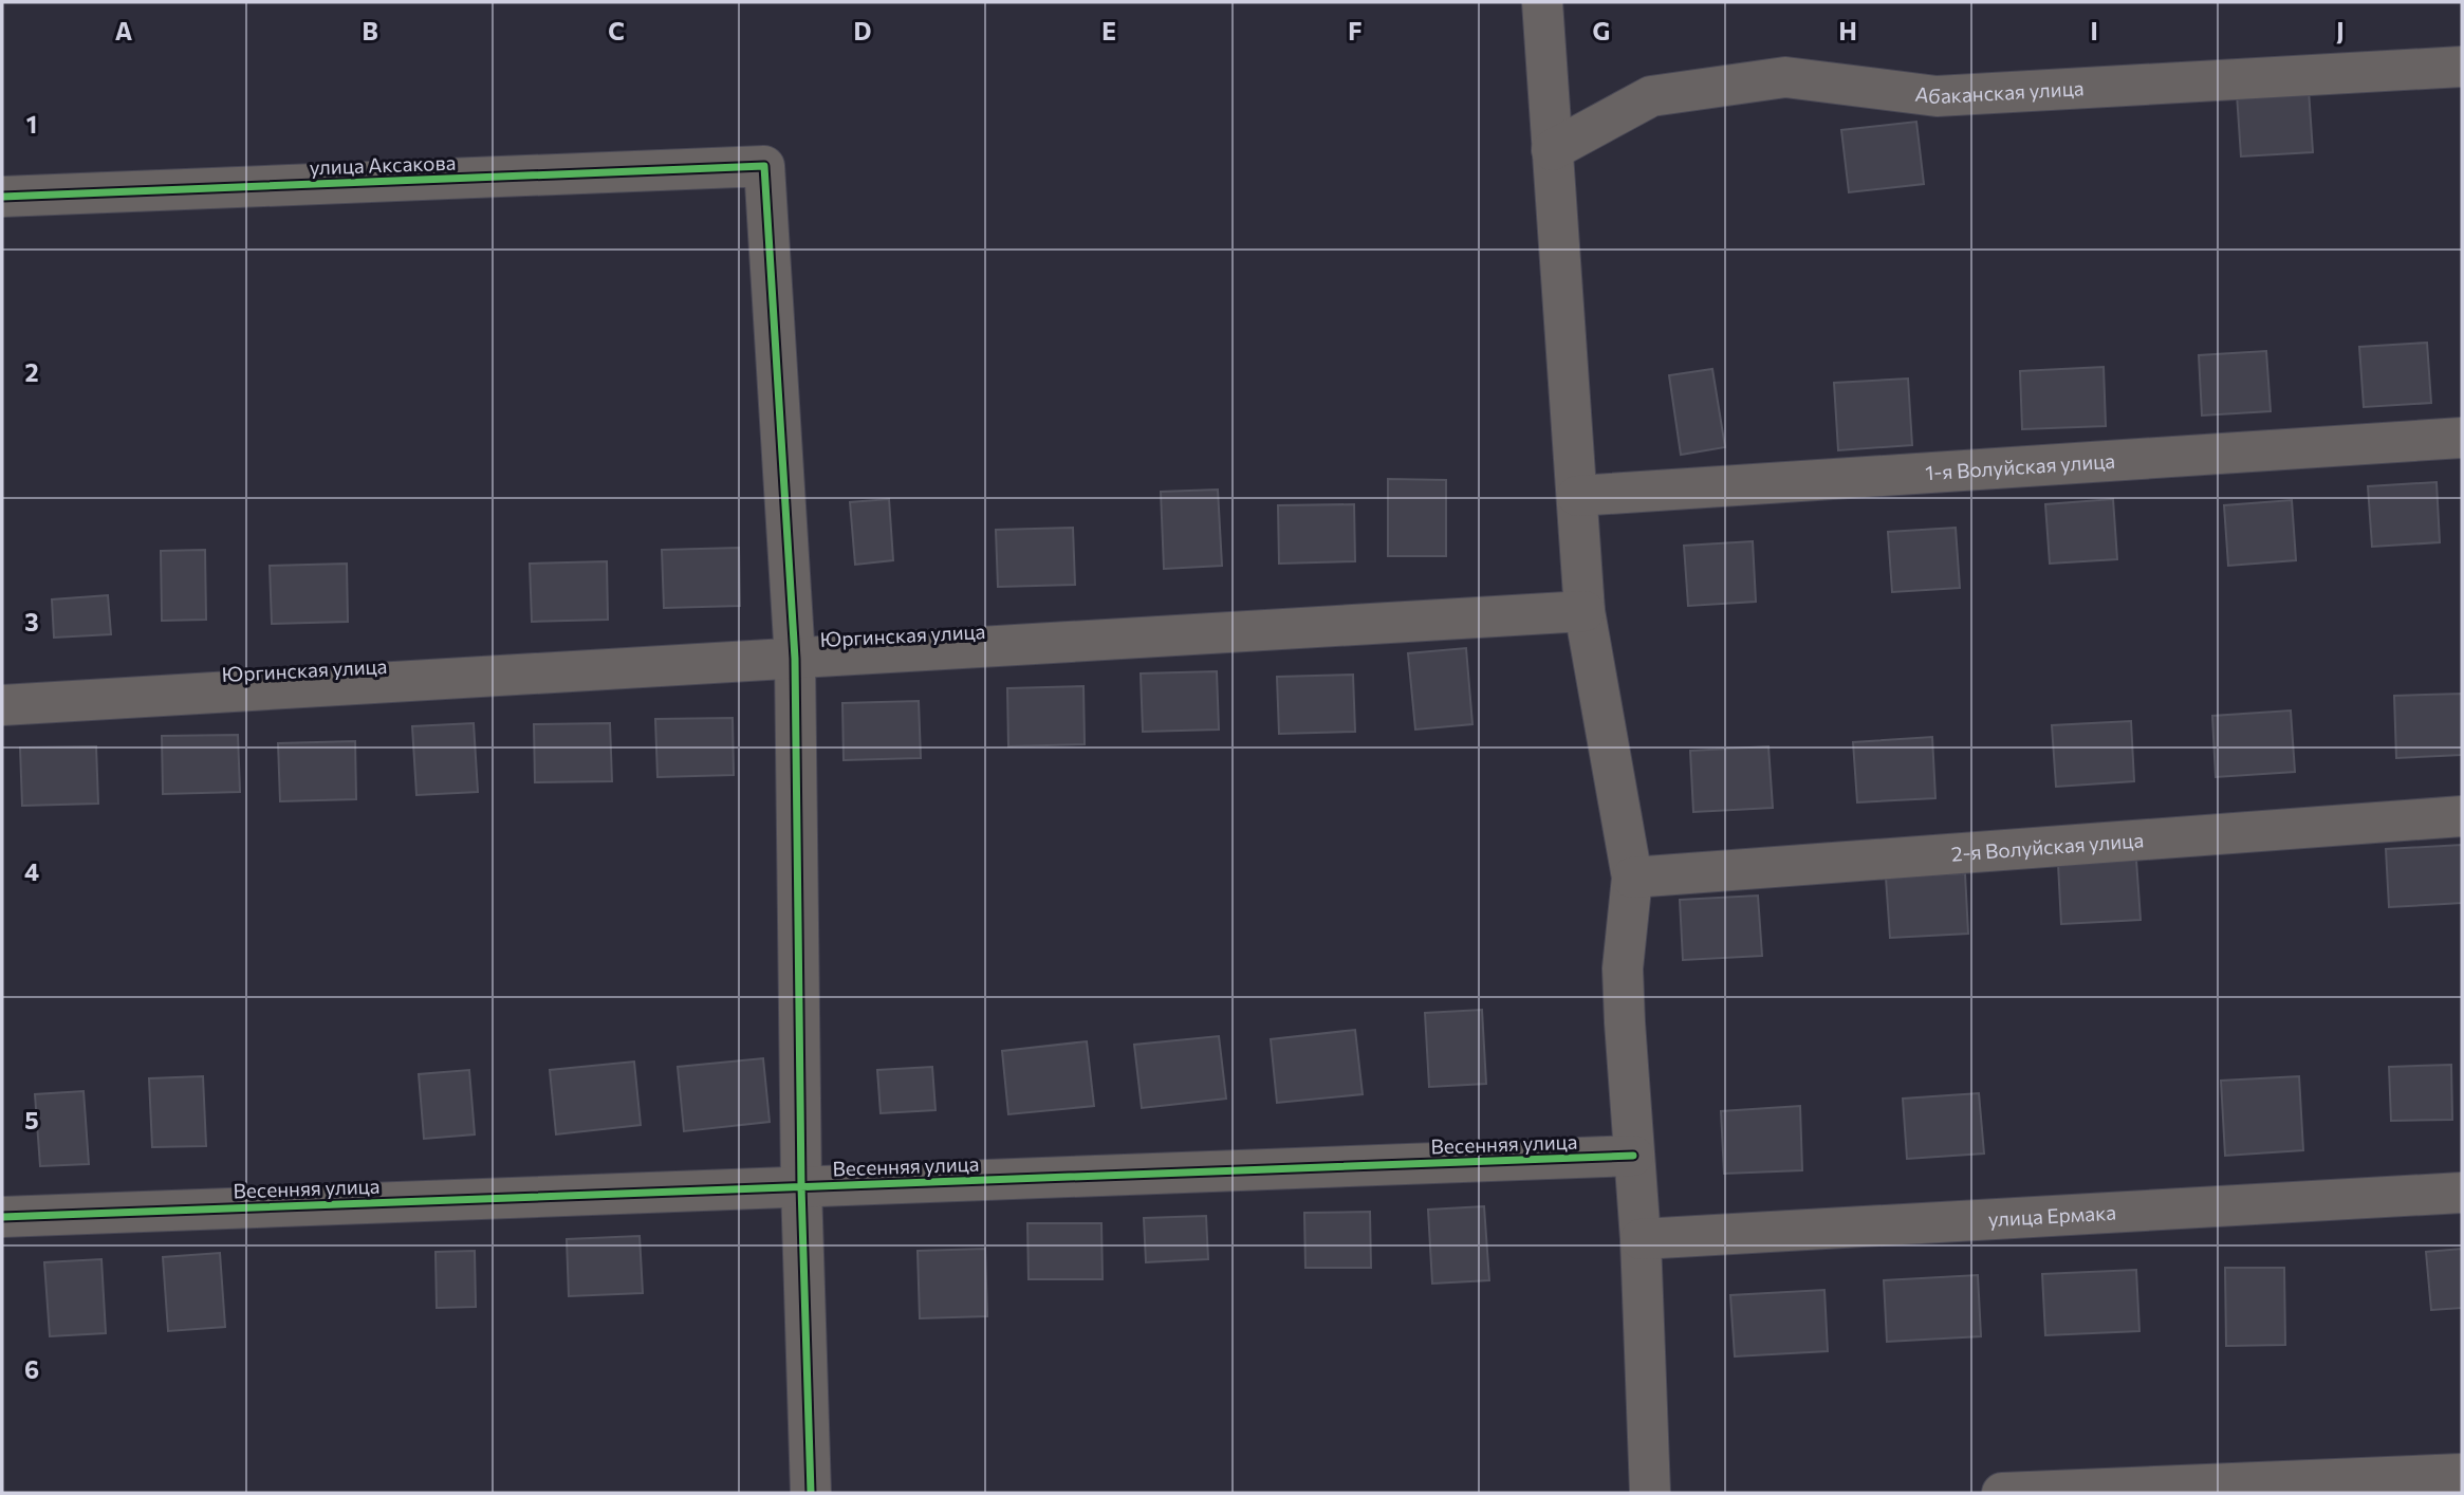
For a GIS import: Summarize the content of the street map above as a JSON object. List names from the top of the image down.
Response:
{
  "streets": {
    "street": [
      "Абаканская улица",
      "улица Аксакова",
      "1-я Волуйская улица",
      "Юргинская улица",
      "2-я Волуйская улица",
      "Весенняя улица",
      "улица Ермака"
    ]
  },
  "crossings": [
    ["улица Аксакова", "Юргинская улица"]
  ],
  "grid": {
    "columns": [
      "A",
      "B",
      "C",
      "D",
      "E",
      "F",
      "G",
      "H",
      "I",
      "J"
    ],
    "rows": [
      "1",
      "2",
      "3",
      "4",
      "5",
      "6"
    ]
  }
}
